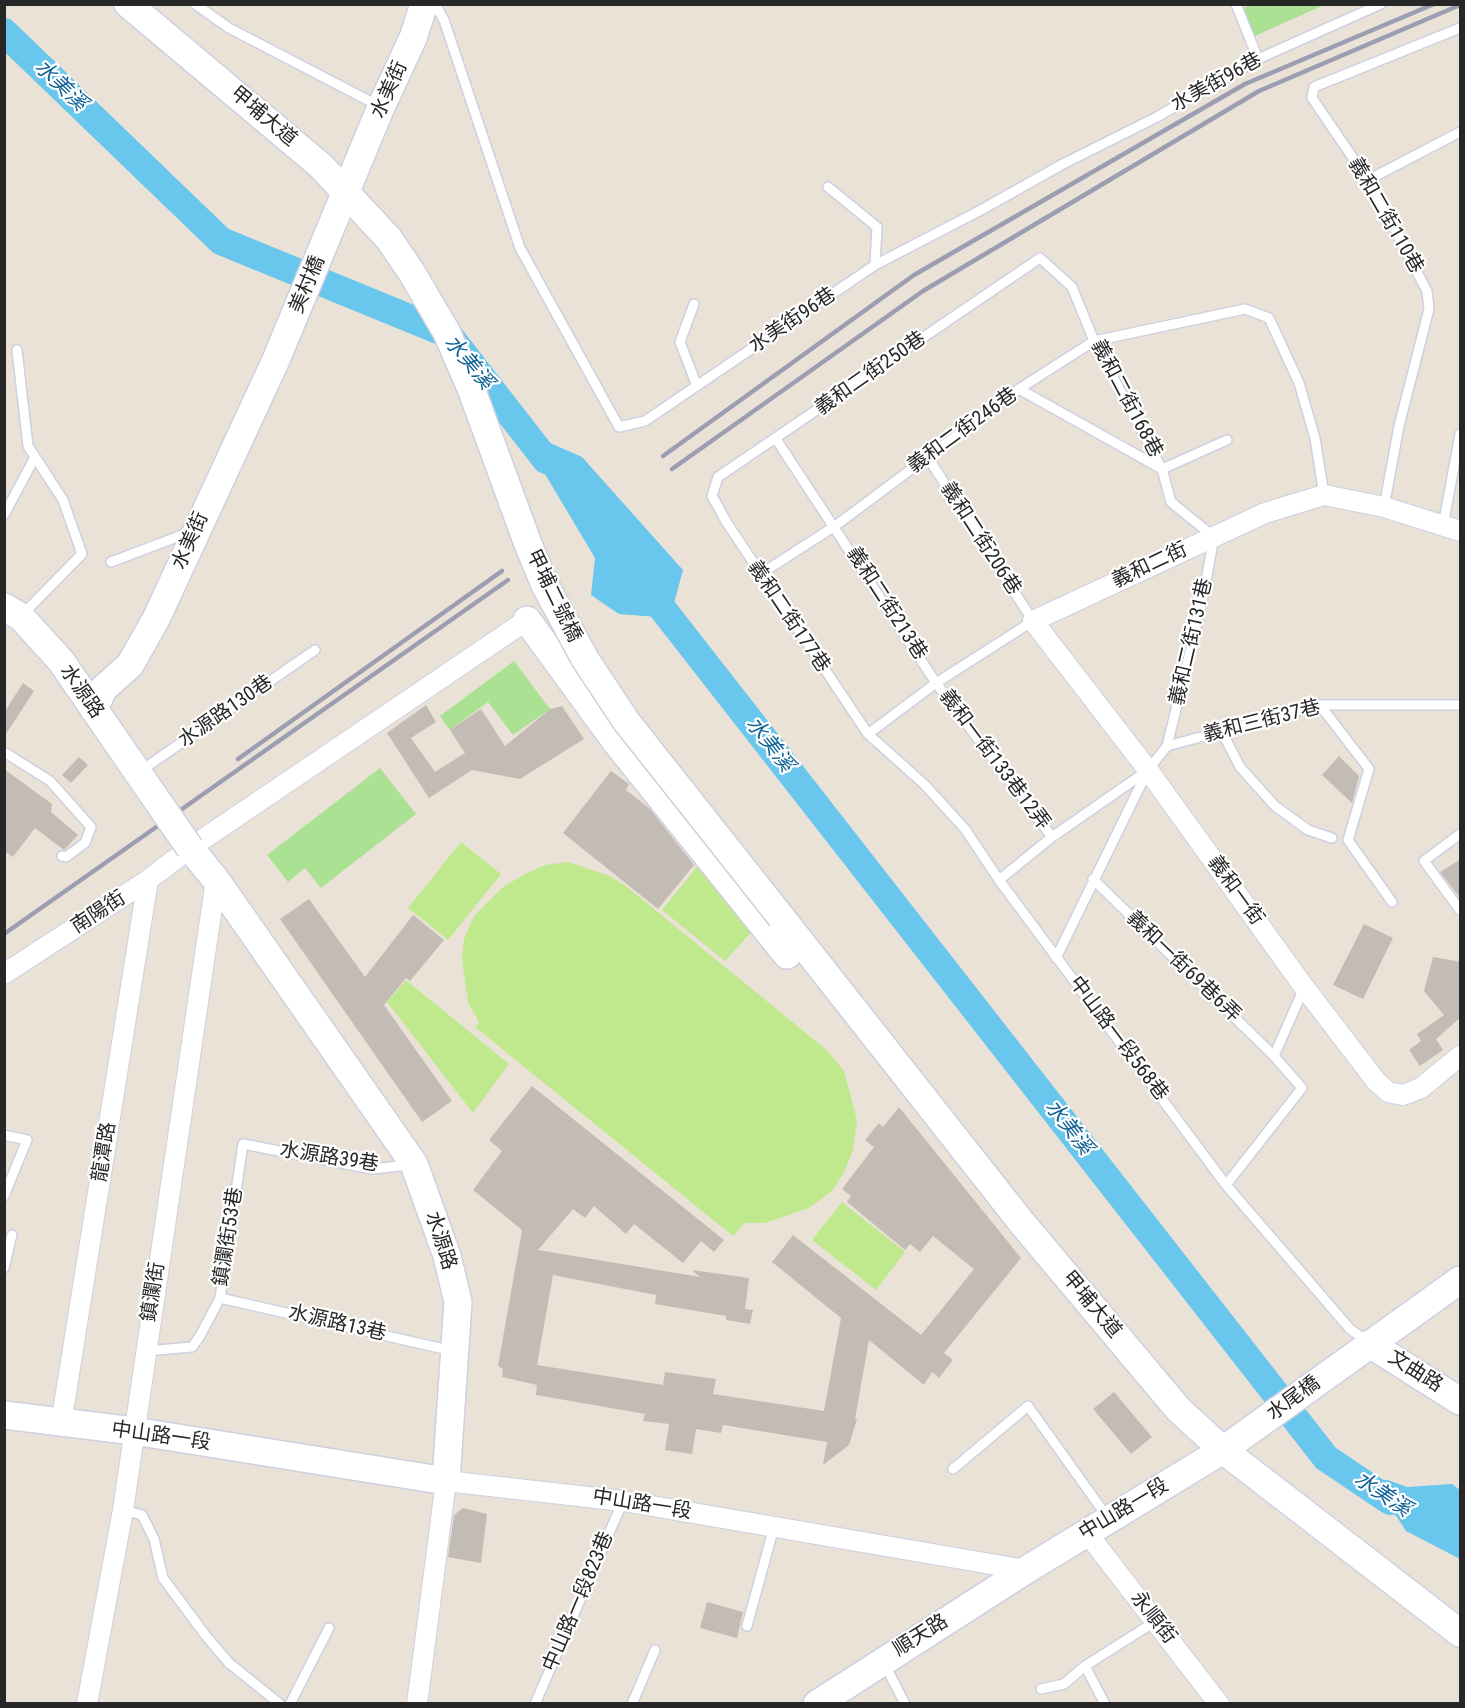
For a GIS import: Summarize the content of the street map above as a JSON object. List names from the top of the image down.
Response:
{
  "streets": {
    "street": [
      "水美街",
      "甲埔大道",
      "美村橋",
      "義和二街",
      "甲埔二號橋",
      "水源路",
      "義和一街",
      "南陽街",
      "龍潭路",
      "鎮瀾街",
      "文曲路",
      "水尾橋",
      "中山路一段",
      "永順街",
      "順天路"
    ],
    "lane": [
      "水美街96巷",
      "義和二街110巷",
      "義和二街250巷",
      "義和二街168巷",
      "義和二街246巷",
      "義和二街206巷",
      "義和二街213巷",
      "義和二街177巷",
      "義和二街131巷",
      "水源路130巷",
      "義和三街37巷",
      "義和一街133巷12弄",
      "義和一街69巷6弄",
      "中山路一段568巷",
      "水源路39巷",
      "鎮瀾街53巷",
      "水源路13巷",
      "中山路一段823巷"
    ]
  },
  "crossings": [
    ["水美街", "甲埔大道"],
    ["水美街", "美村橋"],
    ["水美街", "水源路"],
    ["甲埔大道", "美村橋"],
    ["甲埔大道", "甲埔二號橋"],
    ["甲埔大道", "水尾橋"],
    ["甲埔大道", "中山路一段"],
    ["義和二街110巷", "義和二街"],
    ["義和二街250巷", "義和二街168巷"],
    ["義和二街250巷", "義和二街213巷"],
    ["義和二街250巷", "義和二街177巷"],
    ["義和二街168巷", "義和二街246巷"],
    ["義和二街168巷", "義和二街"],
    ["義和二街168巷", "義和二街131巷"],
    ["義和二街246巷", "義和二街206巷"],
    ["義和二街246巷", "義和二街213巷"],
    ["義和二街206巷", "義和二街"],
    ["義和二街206巷", "義和一街"],
    ["義和二街", "義和二街213巷"],
    ["義和二街", "義和二街177巷"],
    ["義和二街", "義和二街131巷"],
    ["義和二街", "義和一街133巷12弄"],
    ["義和二街", "義和一街"],
    ["義和二街", "中山路一段568巷"],
    ["義和二街213巷", "義和二街177巷"],
    ["義和二街213巷", "義和一街133巷12弄"],
    ["義和二街177巷", "中山路一段568巷"],
    ["義和二街131巷", "義和三街37巷"],
    ["水源路", "水源路130巷"],
    ["水源路", "南陽街"],
    ["水源路", "水源路39巷"],
    ["水源路", "鎮瀾街"],
    ["水源路", "水源路13巷"],
    ["水源路", "中山路一段"],
    ["南陽街", "龍潭路"],
    ["義和一街69巷6弄", "中山路一段568巷"],
    ["中山路一段568巷", "文曲路"],
    ["中山路一段568巷", "水尾橋"],
    ["龍潭路", "中山路一段"],
    ["水源路39巷", "鎮瀾街53巷"],
    ["鎮瀾街53巷", "鎮瀾街"],
    ["鎮瀾街53巷", "水源路13巷"],
    ["鎮瀾街", "中山路一段"],
    ["文曲路", "水尾橋"],
    ["水尾橋", "中山路一段"],
    ["中山路一段", "中山路一段823巷"],
    ["中山路一段", "永順街"],
    ["中山路一段", "順天路"]
  ],
  "water": ["水美溪"]
}
